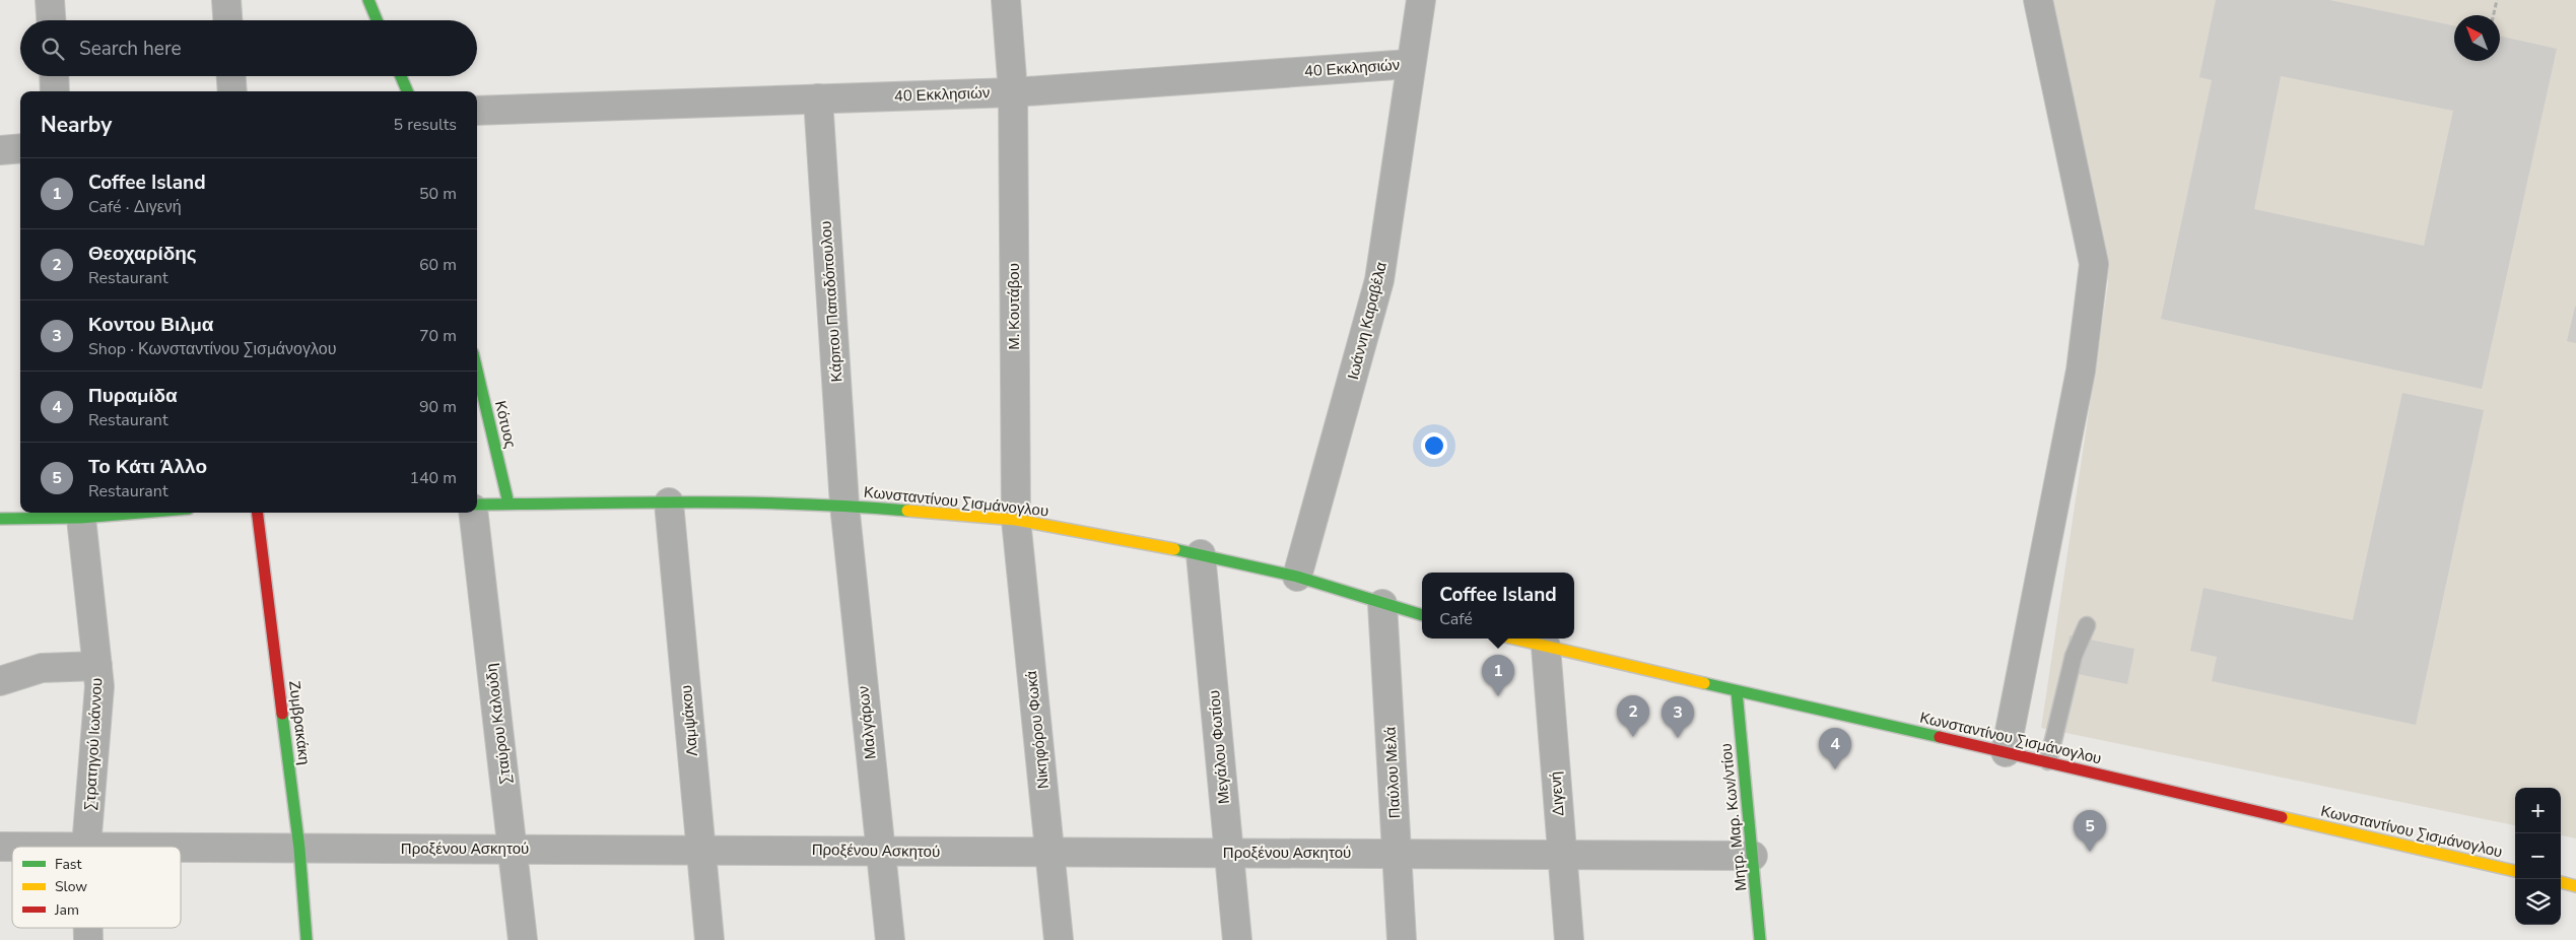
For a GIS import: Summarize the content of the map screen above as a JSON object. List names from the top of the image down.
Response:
{
  "streets": {
    "main road": [
      "Κότυος",
      "Κωνσταντίνου Σισμάνογλου",
      "Ζυμβρακάκη",
      "Μητρ. Μαρ. Κων/ντίου"
    ],
    "street": [
      "40 Εκκλησιών",
      "Κάρπου Παπαδόπουλου",
      "Μ. Κουτάβου",
      "Ιωάννη Καραβέλα",
      "Λαμψάκου",
      "Μαλγάρων",
      "Σταύρου Καλούδη",
      "Νικηφόρου Φωκά",
      "Στρατηγού Ιωάννου",
      "Μεγάλου Φωτίου",
      "Παύλου Μελά",
      "Διγενή",
      "Προξένου Ασκητού"
    ]
  },
  "crossings": [
    ["40 Εκκλησιών", "Κάρπου Παπαδόπουλου"],
    ["40 Εκκλησιών", "Μ. Κουτάβου"],
    ["40 Εκκλησιών", "Ιωάννη Καραβέλα"],
    ["Κάρπου Παπαδόπουλου", "Κωνσταντίνου Σισμάνογλου"],
    ["Κάρπου Παπαδόπουλου", "Μαλγάρων"],
    ["Μ. Κουτάβου", "Κωνσταντίνου Σισμάνογλου"],
    ["Μ. Κουτάβου", "Νικηφόρου Φωκά"],
    ["Ιωάννη Καραβέλα", "Κωνσταντίνου Σισμάνογλου"],
    ["Κότυος", "Κωνσταντίνου Σισμάνογλου"],
    ["Κωνσταντίνου Σισμάνογλου", "Λαμψάκου"],
    ["Κωνσταντίνου Σισμάνογλου", "Μαλγάρων"],
    ["Κωνσταντίνου Σισμάνογλου", "Νικηφόρου Φωκά"],
    ["Κωνσταντίνου Σισμάνογλου", "Μεγάλου Φωτίου"],
    ["Κωνσταντίνου Σισμάνογλου", "Παύλου Μελά"],
    ["Κωνσταντίνου Σισμάνογλου", "Διγενή"],
    ["Κωνσταντίνου Σισμάνογλου", "Μητρ. Μαρ. Κων/ντίου"],
    ["Λαμψάκου", "Προξένου Ασκητού"],
    ["Ζυμβρακάκη", "Προξένου Ασκητού"],
    ["Μαλγάρων", "Προξένου Ασκητού"],
    ["Σταύρου Καλούδη", "Προξένου Ασκητού"],
    ["Νικηφόρου Φωκά", "Προξένου Ασκητού"],
    ["Στρατηγού Ιωάννου", "Προξένου Ασκητού"],
    ["Μεγάλου Φωτίου", "Προξένου Ασκητού"],
    ["Παύλου Μελά", "Προξένου Ασκητού"],
    ["Διγενή", "Προξένου Ασκητού"],
    ["Μητρ. Μαρ. Κων/ντίου", "Προξένου Ασκητού"]
  ],
  "legend": ["Fast", "Slow", "Jam"],
  "north": "top left",
  "page": {
    "search": "Search here",
    "heading": ["Nearby", "5 results"],
    "list": [
      {
        "mark": "1",
        "name": "Coffee Island",
        "note": "Café · Διγενή",
        "value": "50 m"
      },
      {
        "mark": "2",
        "name": "Θεοχαρίδης",
        "note": "Restaurant",
        "value": "60 m"
      },
      {
        "mark": "3",
        "name": "Κοντου Βιλμα",
        "note": "Shop · Κωνσταντίνου Σισμάνογλου",
        "value": "70 m"
      },
      {
        "mark": "4",
        "name": "Πυραμίδα",
        "note": "Restaurant",
        "value": "90 m"
      },
      {
        "mark": "5",
        "name": "Το Κάτι Άλλο",
        "note": "Restaurant",
        "value": "140 m"
      }
    ],
    "popup": ["Coffee Island", "Café"],
    "pins": [
      "1",
      "2",
      "3",
      "4",
      "5"
    ],
    "map_buttons": ["+", "−"]
  }
}
